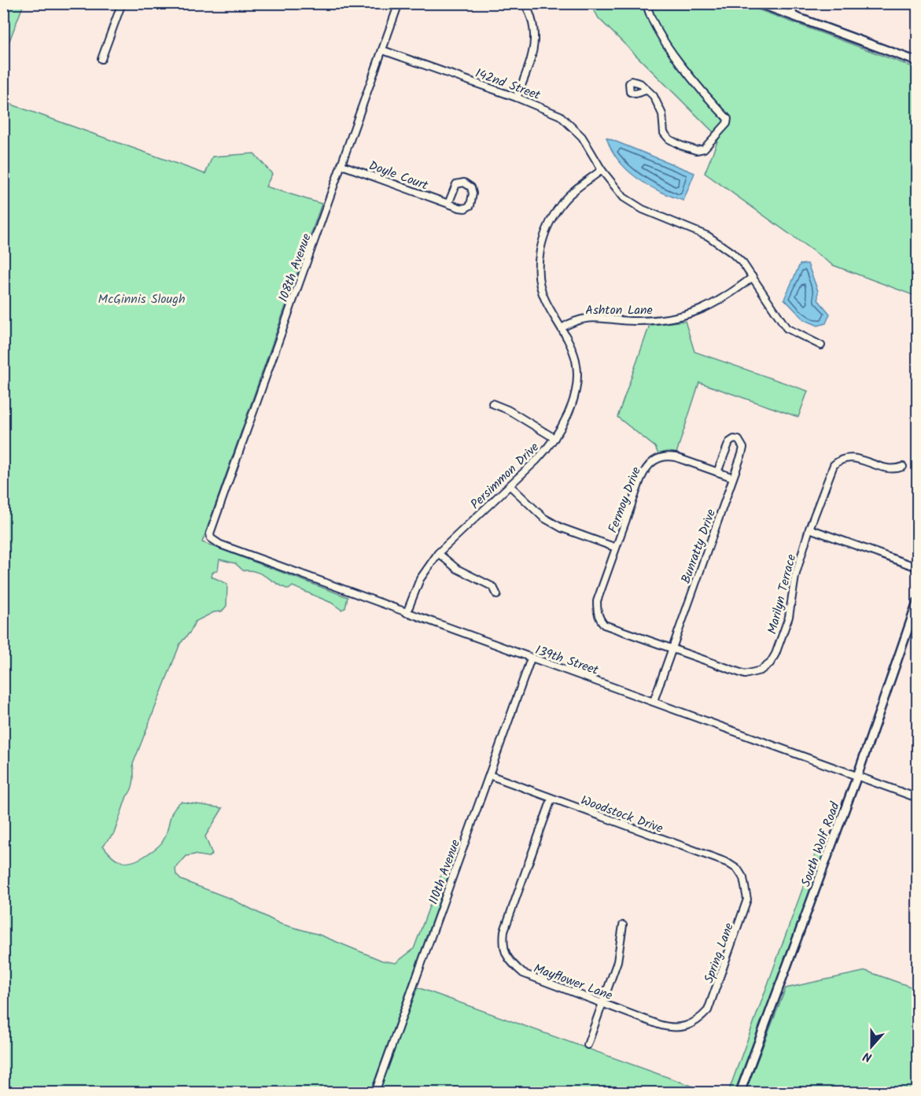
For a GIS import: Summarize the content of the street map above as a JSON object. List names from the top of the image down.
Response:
{
  "streets": {
    "main road": ["South Wolf Road"],
    "street": [
      "142nd Street",
      "Doyle Court",
      "108th Avenue",
      "Ashton Lane",
      "Persimmon Drive",
      "Fermoy Drive",
      "Bunratty Drive",
      "Marilyn Terrace",
      "139th Street",
      "Woodstock Drive",
      "110th Avenue",
      "Spring Lane",
      "Mayflower Lane"
    ]
  },
  "crossings": [
    ["142nd Street", "108th Avenue"],
    ["142nd Street", "Ashton Lane"],
    ["142nd Street", "Persimmon Drive"],
    ["Doyle Court", "108th Avenue"],
    ["108th Avenue", "139th Street"],
    ["Ashton Lane", "Persimmon Drive"],
    ["Persimmon Drive", "139th Street"],
    ["Fermoy Drive", "Bunratty Drive"],
    ["Fermoy Drive", "Marilyn Terrace"],
    ["Bunratty Drive", "Marilyn Terrace"],
    ["Bunratty Drive", "139th Street"],
    ["139th Street", "South Wolf Road"],
    ["139th Street", "110th Avenue"],
    ["Woodstock Drive", "110th Avenue"],
    ["Woodstock Drive", "Spring Lane"],
    ["Woodstock Drive", "Mayflower Lane"],
    ["Spring Lane", "Mayflower Lane"]
  ],
  "parks": ["McGinnis Slough"],
  "north": "bottom"
}
